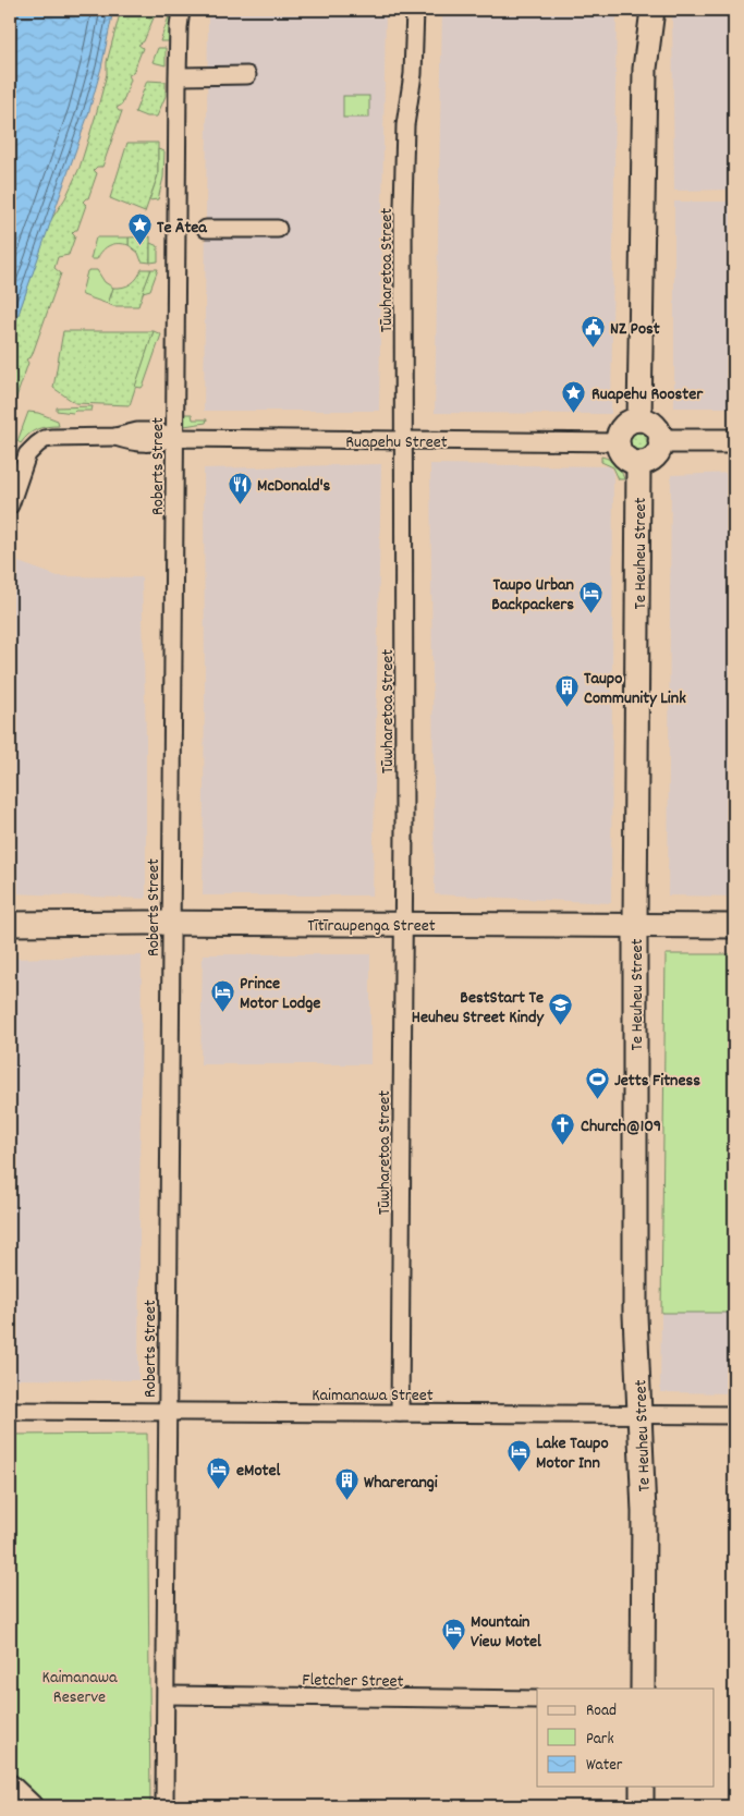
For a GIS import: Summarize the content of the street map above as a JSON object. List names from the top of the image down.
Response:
{
  "streets": {
    "street": [
      "Tūwharetoa Street",
      "Ruapehu Street",
      "Roberts Street",
      "Te Heuheu Street",
      "Tītīraupenga Street",
      "Kaimanawa Street",
      "Fletcher Street"
    ]
  },
  "crossings": [
    ["Tūwharetoa Street", "Ruapehu Street"],
    ["Tūwharetoa Street", "Tītīraupenga Street"],
    ["Tūwharetoa Street", "Kaimanawa Street"],
    ["Ruapehu Street", "Roberts Street"],
    ["Ruapehu Street", "Te Heuheu Street"],
    ["Roberts Street", "Tītīraupenga Street"],
    ["Roberts Street", "Kaimanawa Street"],
    ["Roberts Street", "Fletcher Street"],
    ["Te Heuheu Street", "Tītīraupenga Street"],
    ["Te Heuheu Street", "Kaimanawa Street"]
  ],
  "parks": ["Kaimanawa Reserve"],
  "places": {
    "place": ["Te Ātea", "Ruapehu Rooster"],
    "public building": ["NZ Post"],
    "restaurant": ["McDonald's"],
    "hotel": [
      "Taupo Urban Backpackers",
      "Prince Motor Lodge",
      "Lake Taupo Motor Inn",
      "eMotel",
      "Mountain View Motel"
    ],
    "building": ["Taupo Community Link", "Wharerangi"],
    "school or university": ["BestStart Te Heuheu Street Kindy"],
    "sports": ["Jetts Fitness"],
    "church": ["Church@109"]
  },
  "legend": ["Road", "Park", "Water"]
}
